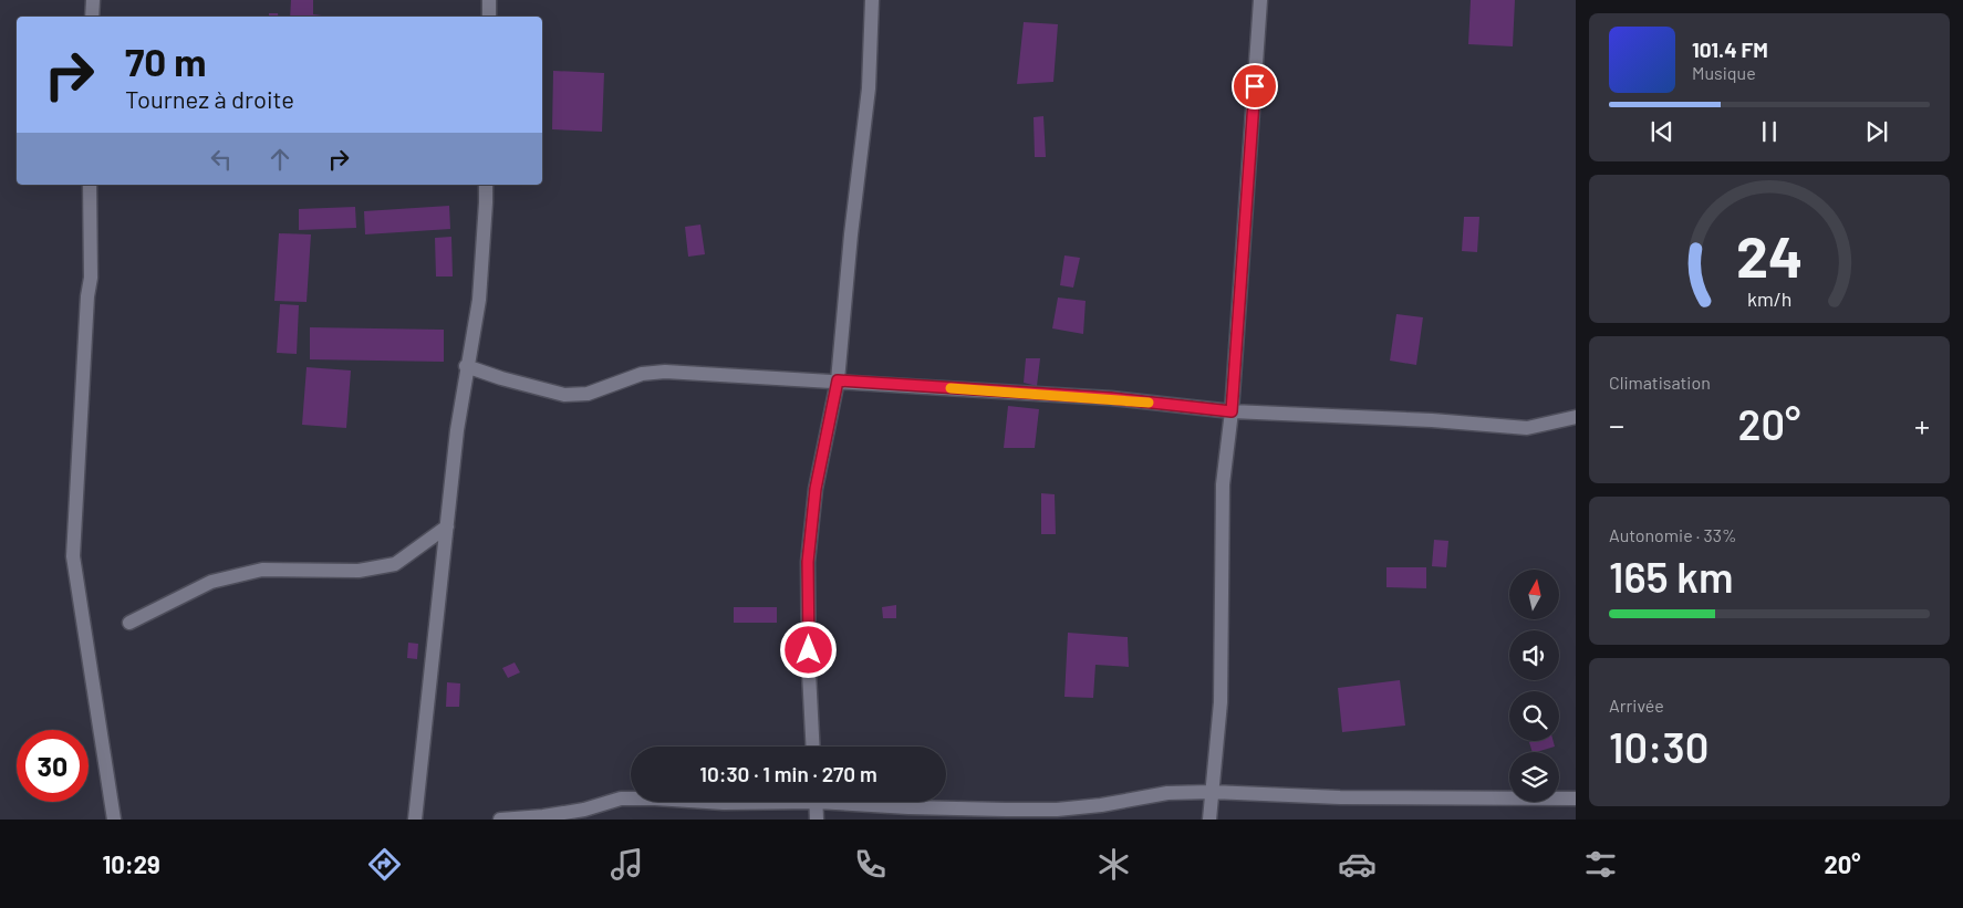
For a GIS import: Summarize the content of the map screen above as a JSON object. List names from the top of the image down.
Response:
{
  "north": "top",
  "page": {
    "turn": ["70 m", "Tournez à droite"],
    "song": ["101.4 FM", "Musique"],
    "tile": [
      "Climatisation",
      ["Autonomie · 33%", "165 km"],
      ["Arrivée", "10:30"]
    ],
    "heat": ["−", "20°", "+"],
    "limit": "30",
    "trip": "10:30 · 1 min · 270 m",
    "tabs": ["10:29", "20°"],
    "gauge": ["24", "km/h"]
  }
}
